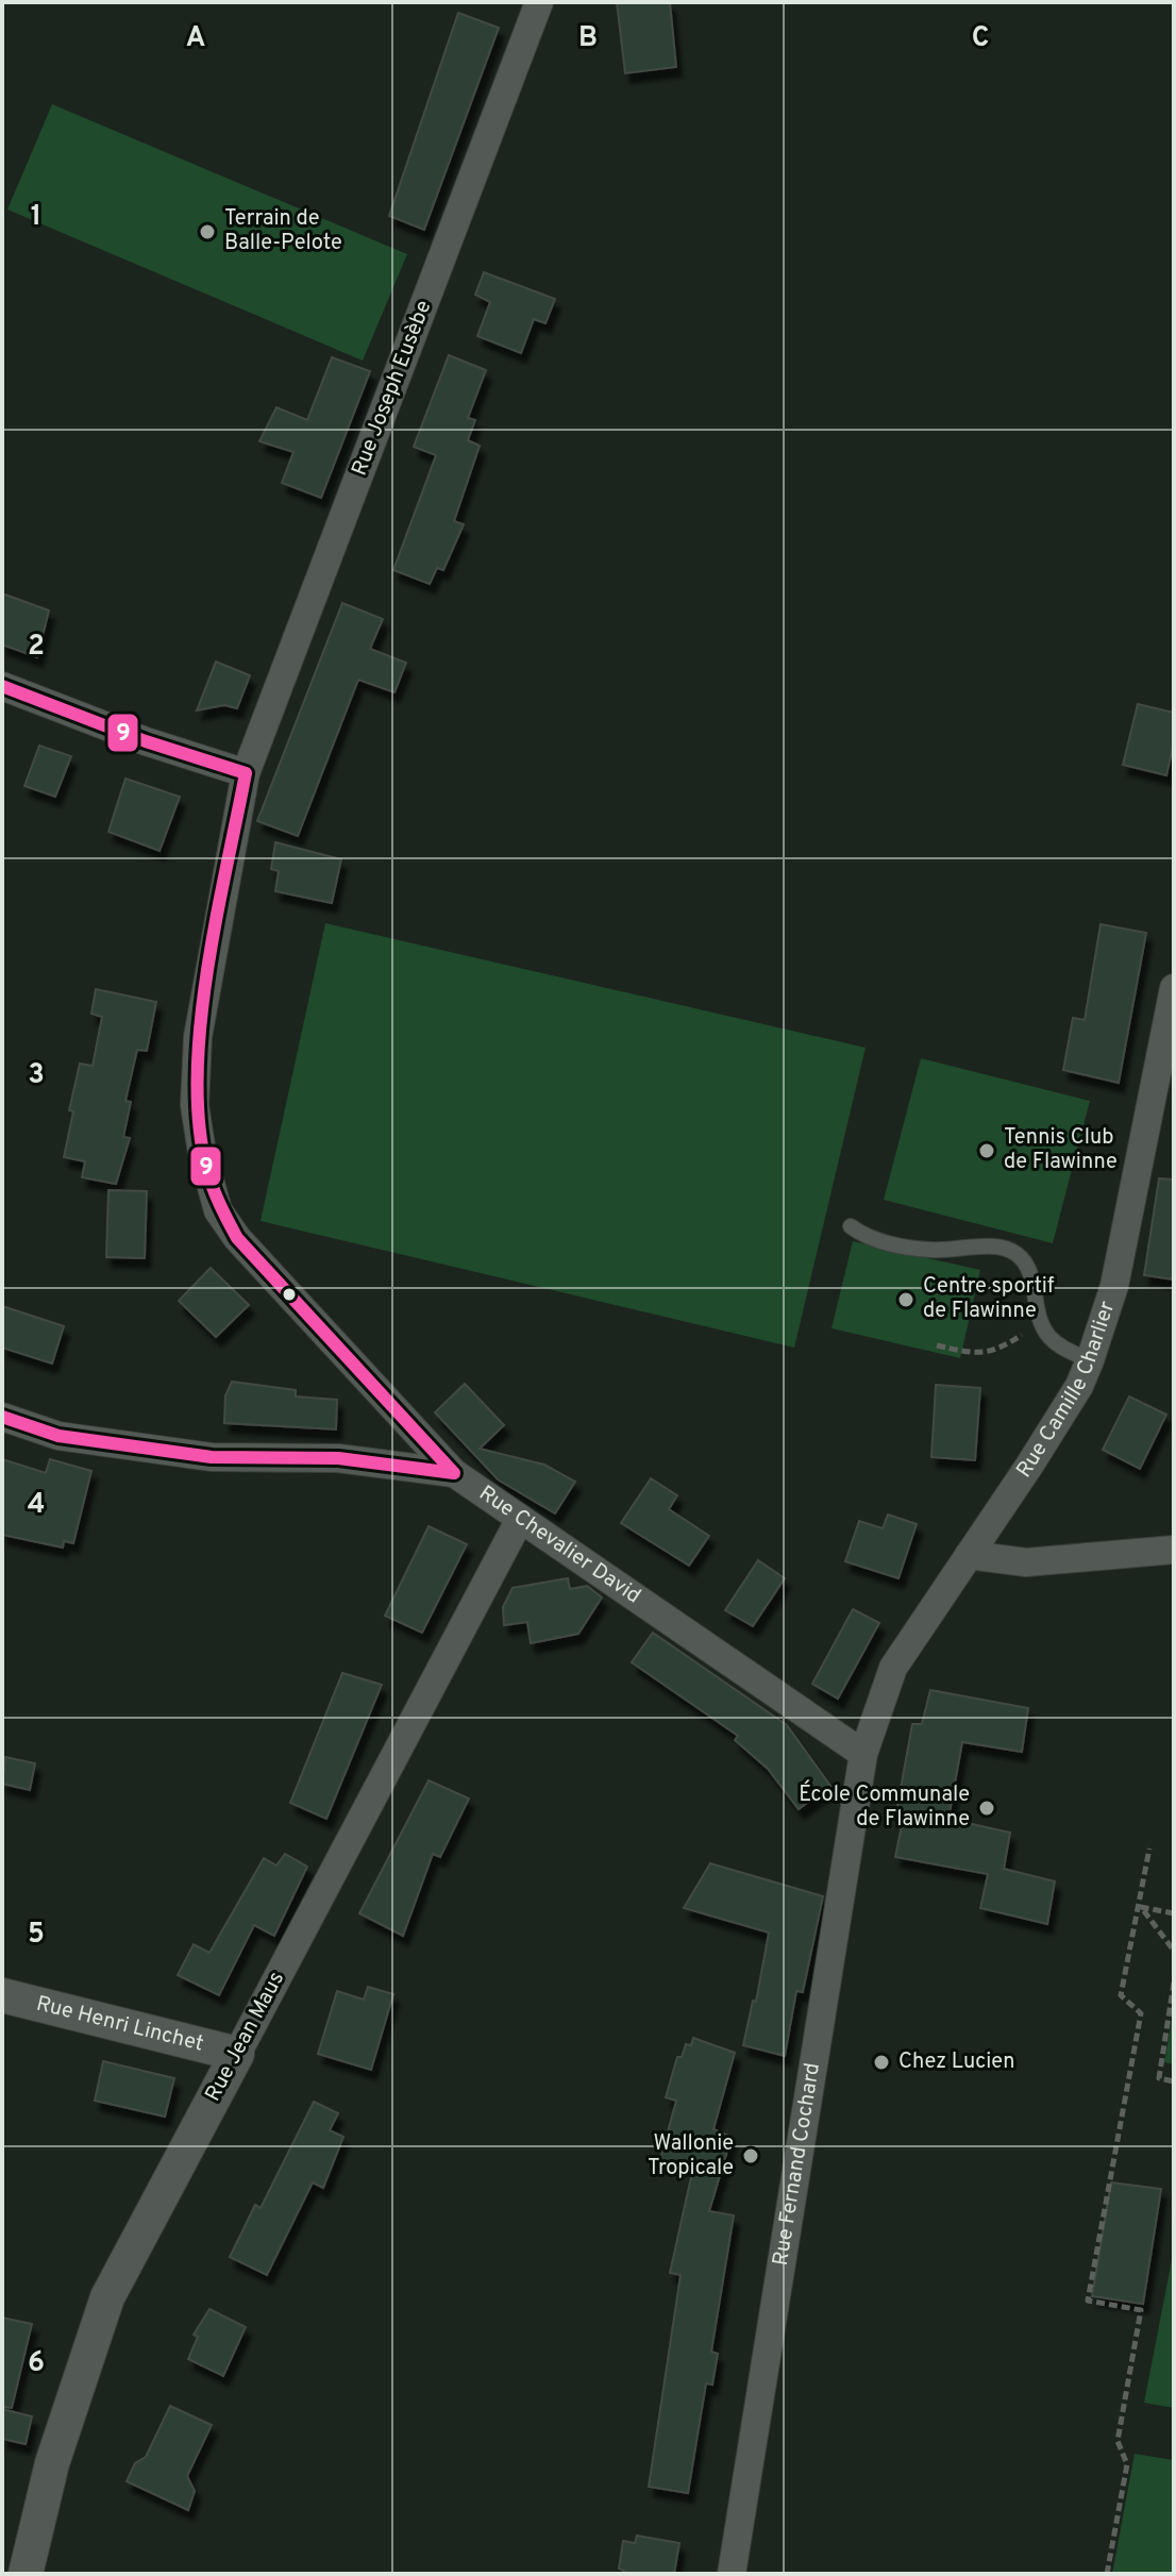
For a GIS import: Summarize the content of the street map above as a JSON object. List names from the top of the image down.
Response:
{
  "streets": {
    "street": [
      "Rue Joseph Eusèbe",
      "Rue Camille Charlier",
      "Rue Chevalier David",
      "Rue Henri Linchet",
      "Rue Jean Maus",
      "Rue Fernand Cochard"
    ]
  },
  "crossings": [
    ["Rue Joseph Eusèbe", "Rue Chevalier David"],
    ["Rue Camille Charlier", "Rue Chevalier David"],
    ["Rue Camille Charlier", "Rue Fernand Cochard"],
    ["Rue Chevalier David", "Rue Jean Maus"],
    ["Rue Chevalier David", "Rue Fernand Cochard"],
    ["Rue Henri Linchet", "Rue Jean Maus"]
  ],
  "places": [
    "Terrain de Balle-Pelote",
    "Tennis Club de Flawinne",
    "Centre sportif de Flawinne",
    "École Communale de Flawinne",
    "Chez Lucien",
    "Wallonie Tropicale"
  ],
  "lines": ["transit line 9"],
  "grid": {
    "columns": ["A", "B", "C"],
    "rows": [
      "1",
      "2",
      "3",
      "4",
      "5",
      "6"
    ]
  }
}
